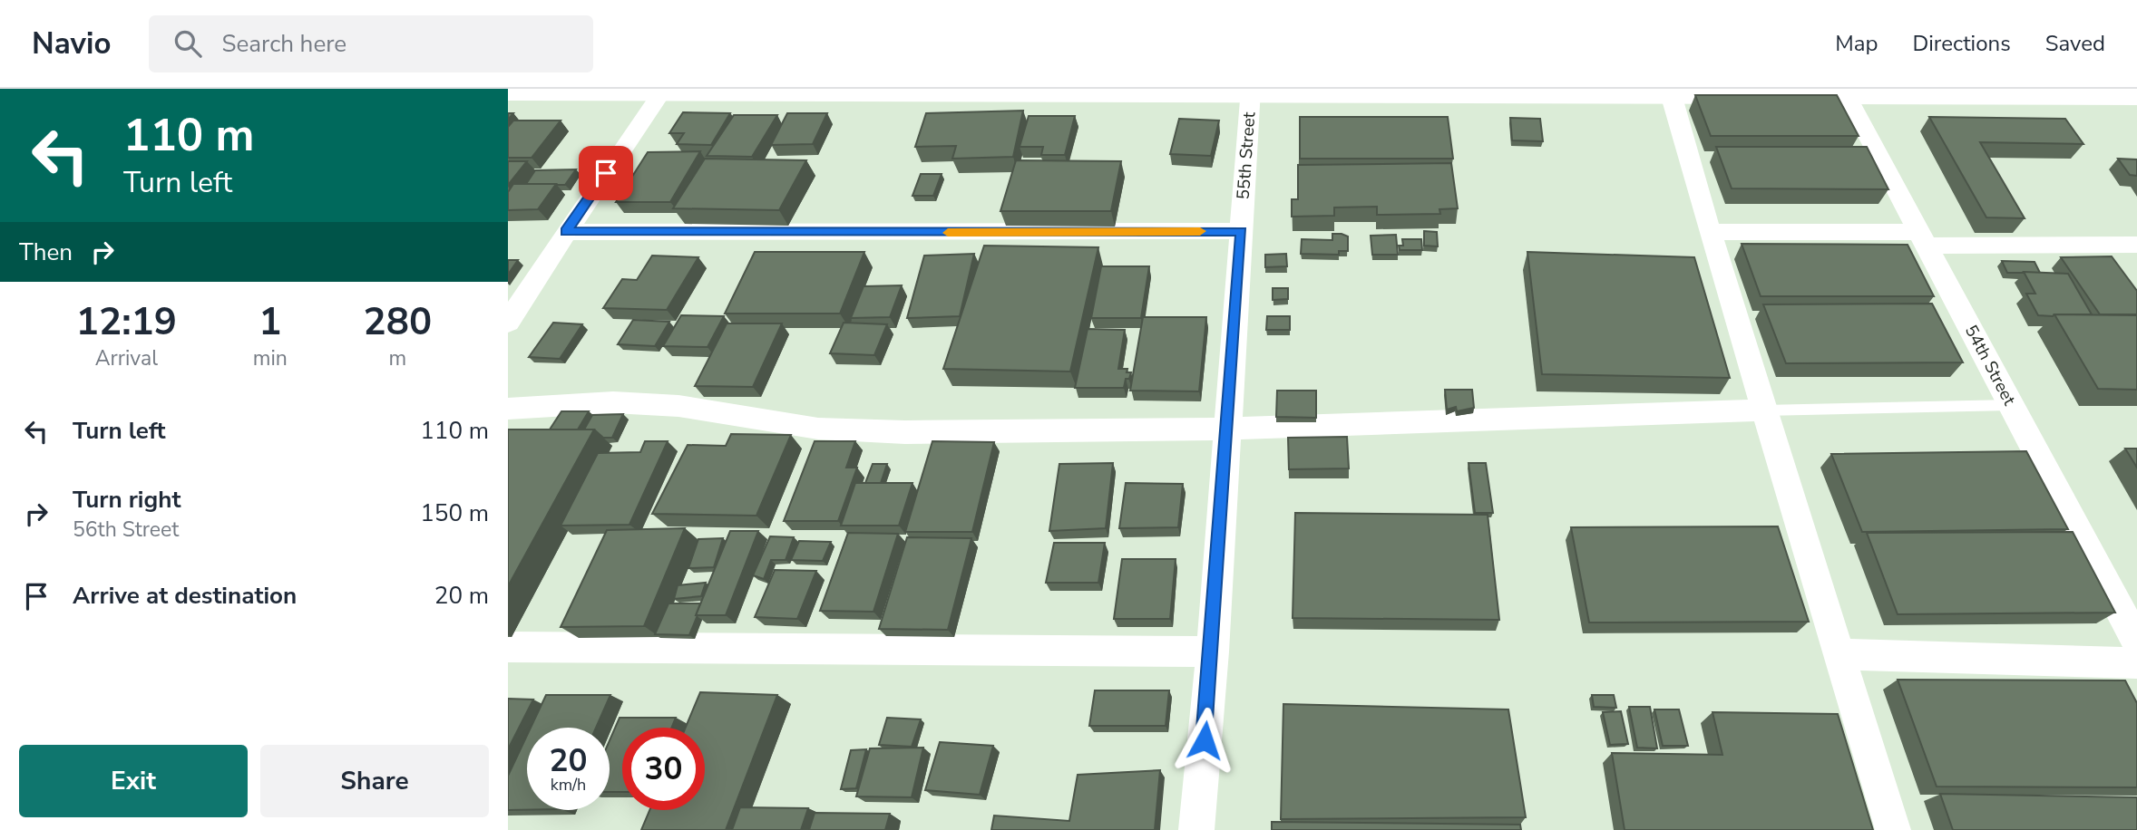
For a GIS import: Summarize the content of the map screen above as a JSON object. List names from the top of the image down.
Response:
{
  "streets": {
    "street": ["55th Street", "54th Street"]
  },
  "page": {
    "header": "Navio",
    "search": "Search here",
    "nav": ["Map", "Directions", "Saved"],
    "turn": ["110 m", "Turn left"],
    "then": "Then",
    "eta": [
      "12:19",
      "Arrival",
      "1",
      "min",
      "280",
      "m"
    ],
    "list": [
      {
        "name": "Turn left",
        "value": "110 m"
      },
      {
        "name": "Turn right",
        "note": "56th Street",
        "value": "150 m"
      },
      {
        "name": "Arrive at destination",
        "value": "20 m"
      }
    ],
    "speed": "20 km/h",
    "limit": "30",
    "buttons": ["Exit", "Share"]
  }
}
